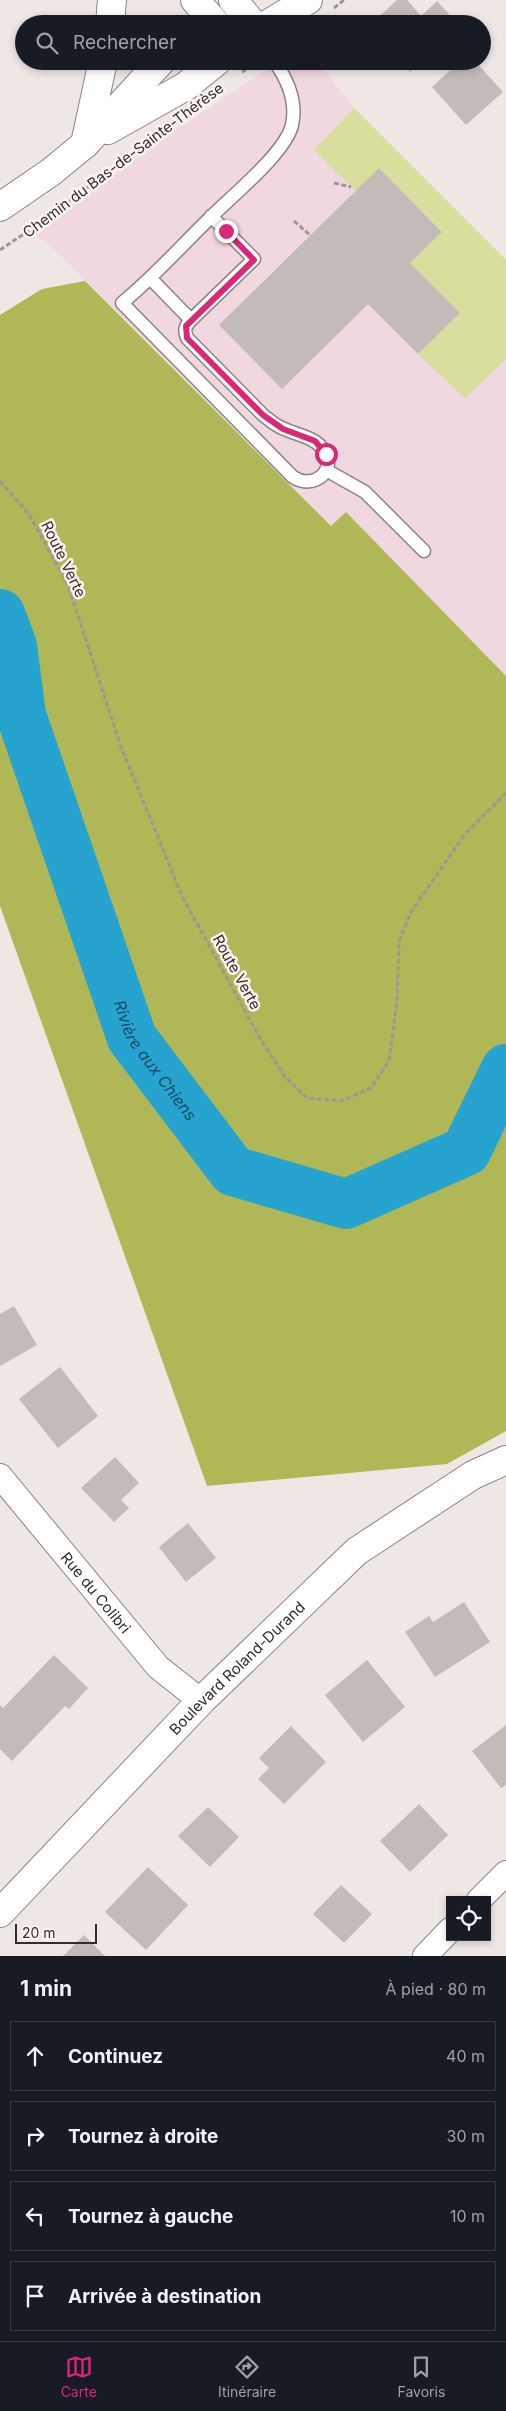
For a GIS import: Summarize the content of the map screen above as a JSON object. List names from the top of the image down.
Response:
{
  "streets": {
    "main road": ["Chemin du Bas-de-Sainte-Thérèse", "Boulevard Roland-Durand"],
    "street": ["Rue du Colibri"],
    "path": ["Route Verte"]
  },
  "crossings": [
    ["Rue du Colibri", "Boulevard Roland-Durand"]
  ],
  "water": ["Rivière aux Chiens"],
  "scale_bar": "20 m",
  "page": {
    "search": "Rechercher",
    "scale": "20 m",
    "heading": ["1 min", "À pied · 80 m"],
    "list": [
      ["Continuez", "40 m"],
      ["Tournez à droite", "30 m"],
      ["Tournez à gauche", "10 m"],
      "Arrivée à destination"
    ],
    "nav": ["Carte", "Itinéraire", "Favoris"]
  }
}
